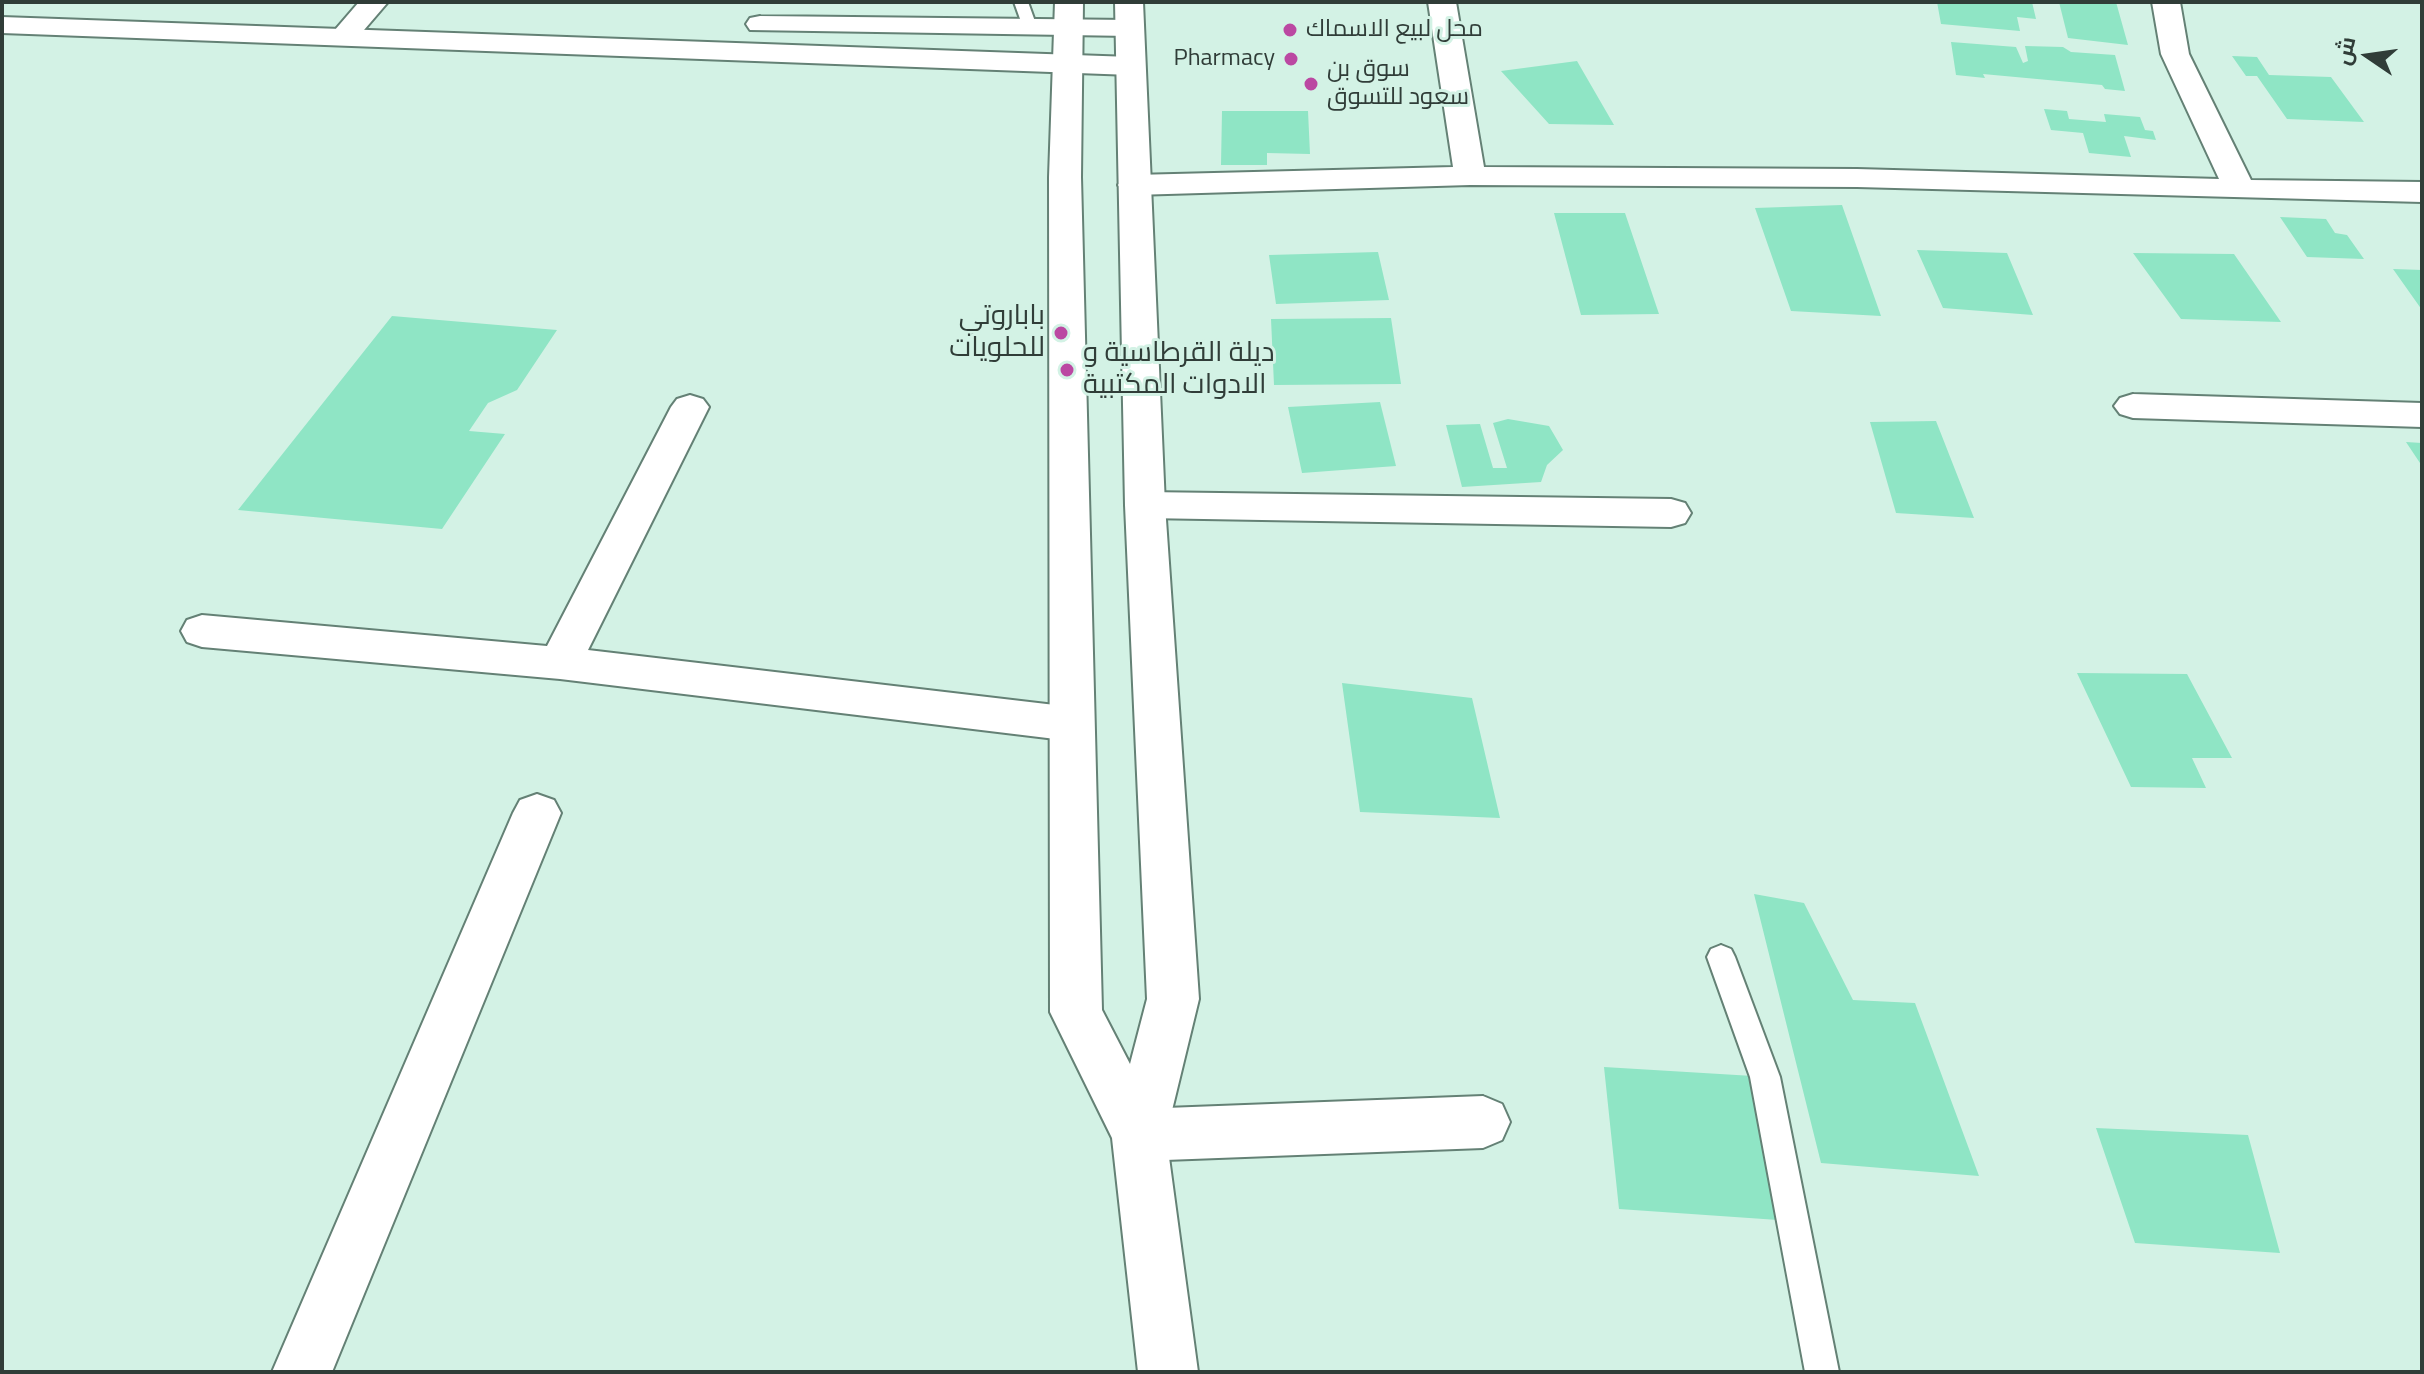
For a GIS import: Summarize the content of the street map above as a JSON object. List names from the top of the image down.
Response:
{
  "places": [
    "محل لبيع الاسماك",
    "Pharmacy",
    "سوق بن سعود للتسوق",
    "باباروتي للحلويات",
    "ديلة القرطاسية و الادوات المكتبية"
  ],
  "north": "left"
}
